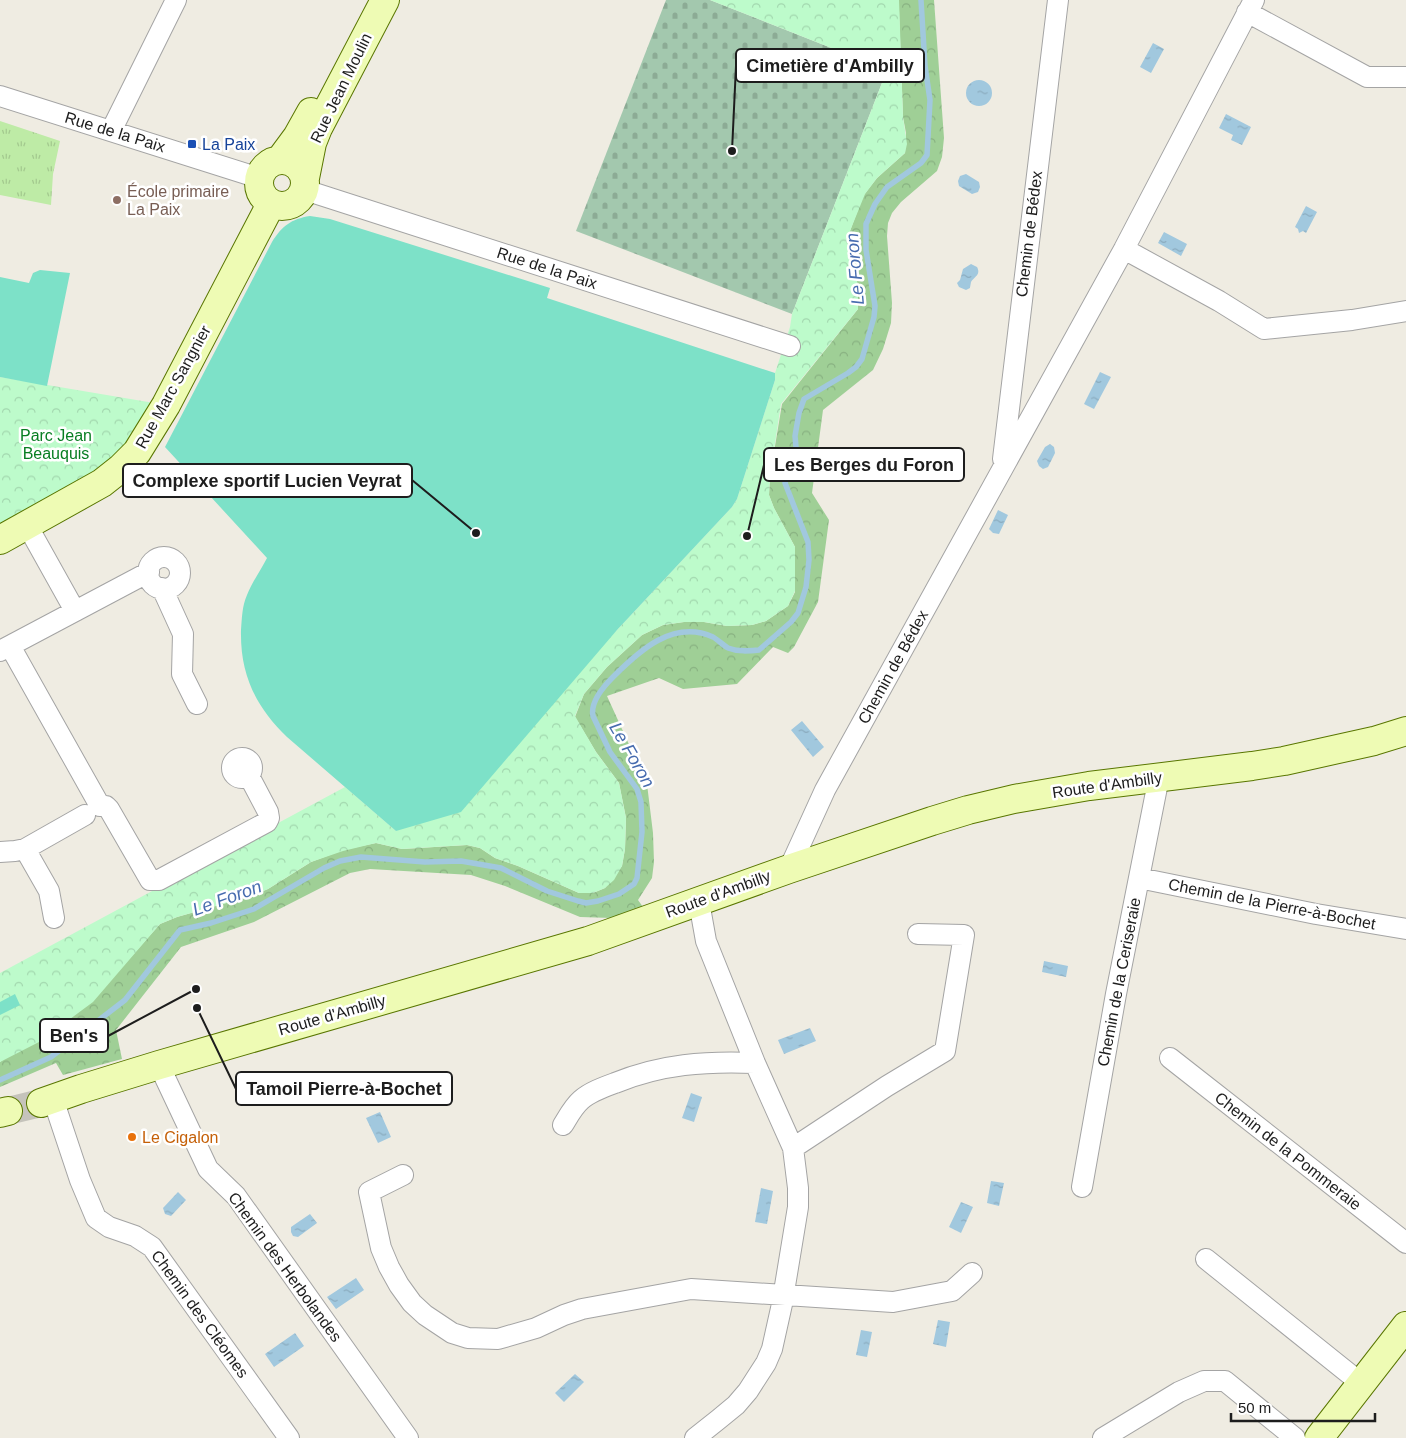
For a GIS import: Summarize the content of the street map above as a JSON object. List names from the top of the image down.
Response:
{
  "streets": {
    "street": [
      "Rue Jean Moulin",
      "Rue de la Paix",
      "Chemin de Bédex",
      "Rue Marc Sangnier",
      "Route d'Ambilly",
      "Chemin de la Pierre-à-Bochet",
      "Chemin de la Ceriseraie",
      "Chemin de la Pommeraie",
      "Chemin des Herbolandes",
      "Chemin des Cléomes"
    ]
  },
  "crossings": [
    ["Rue Jean Moulin", "Rue de la Paix"],
    ["Rue Jean Moulin", "Rue Marc Sangnier"],
    ["Rue de la Paix", "Rue Marc Sangnier"],
    ["Chemin de Bédex", "Route d'Ambilly"],
    ["Route d'Ambilly", "Chemin de la Ceriseraie"],
    ["Route d'Ambilly", "Chemin des Herbolandes"],
    ["Route d'Ambilly", "Chemin des Cléomes"],
    ["Chemin de la Pierre-à-Bochet", "Chemin de la Ceriseraie"]
  ],
  "water": ["Le Foron"],
  "parks": ["Parc Jean Beauquis"],
  "places": {
    "transit": ["La Paix"],
    "other": [
      "Cimetière d'Ambilly",
      "École primaire La Paix",
      "Complexe sportif Lucien Veyrat",
      "Les Berges du Foron",
      "Ben's",
      "Tamoil Pierre-à-Bochet",
      "Le Cigalon"
    ]
  },
  "scale_bar": "50 m"
}
